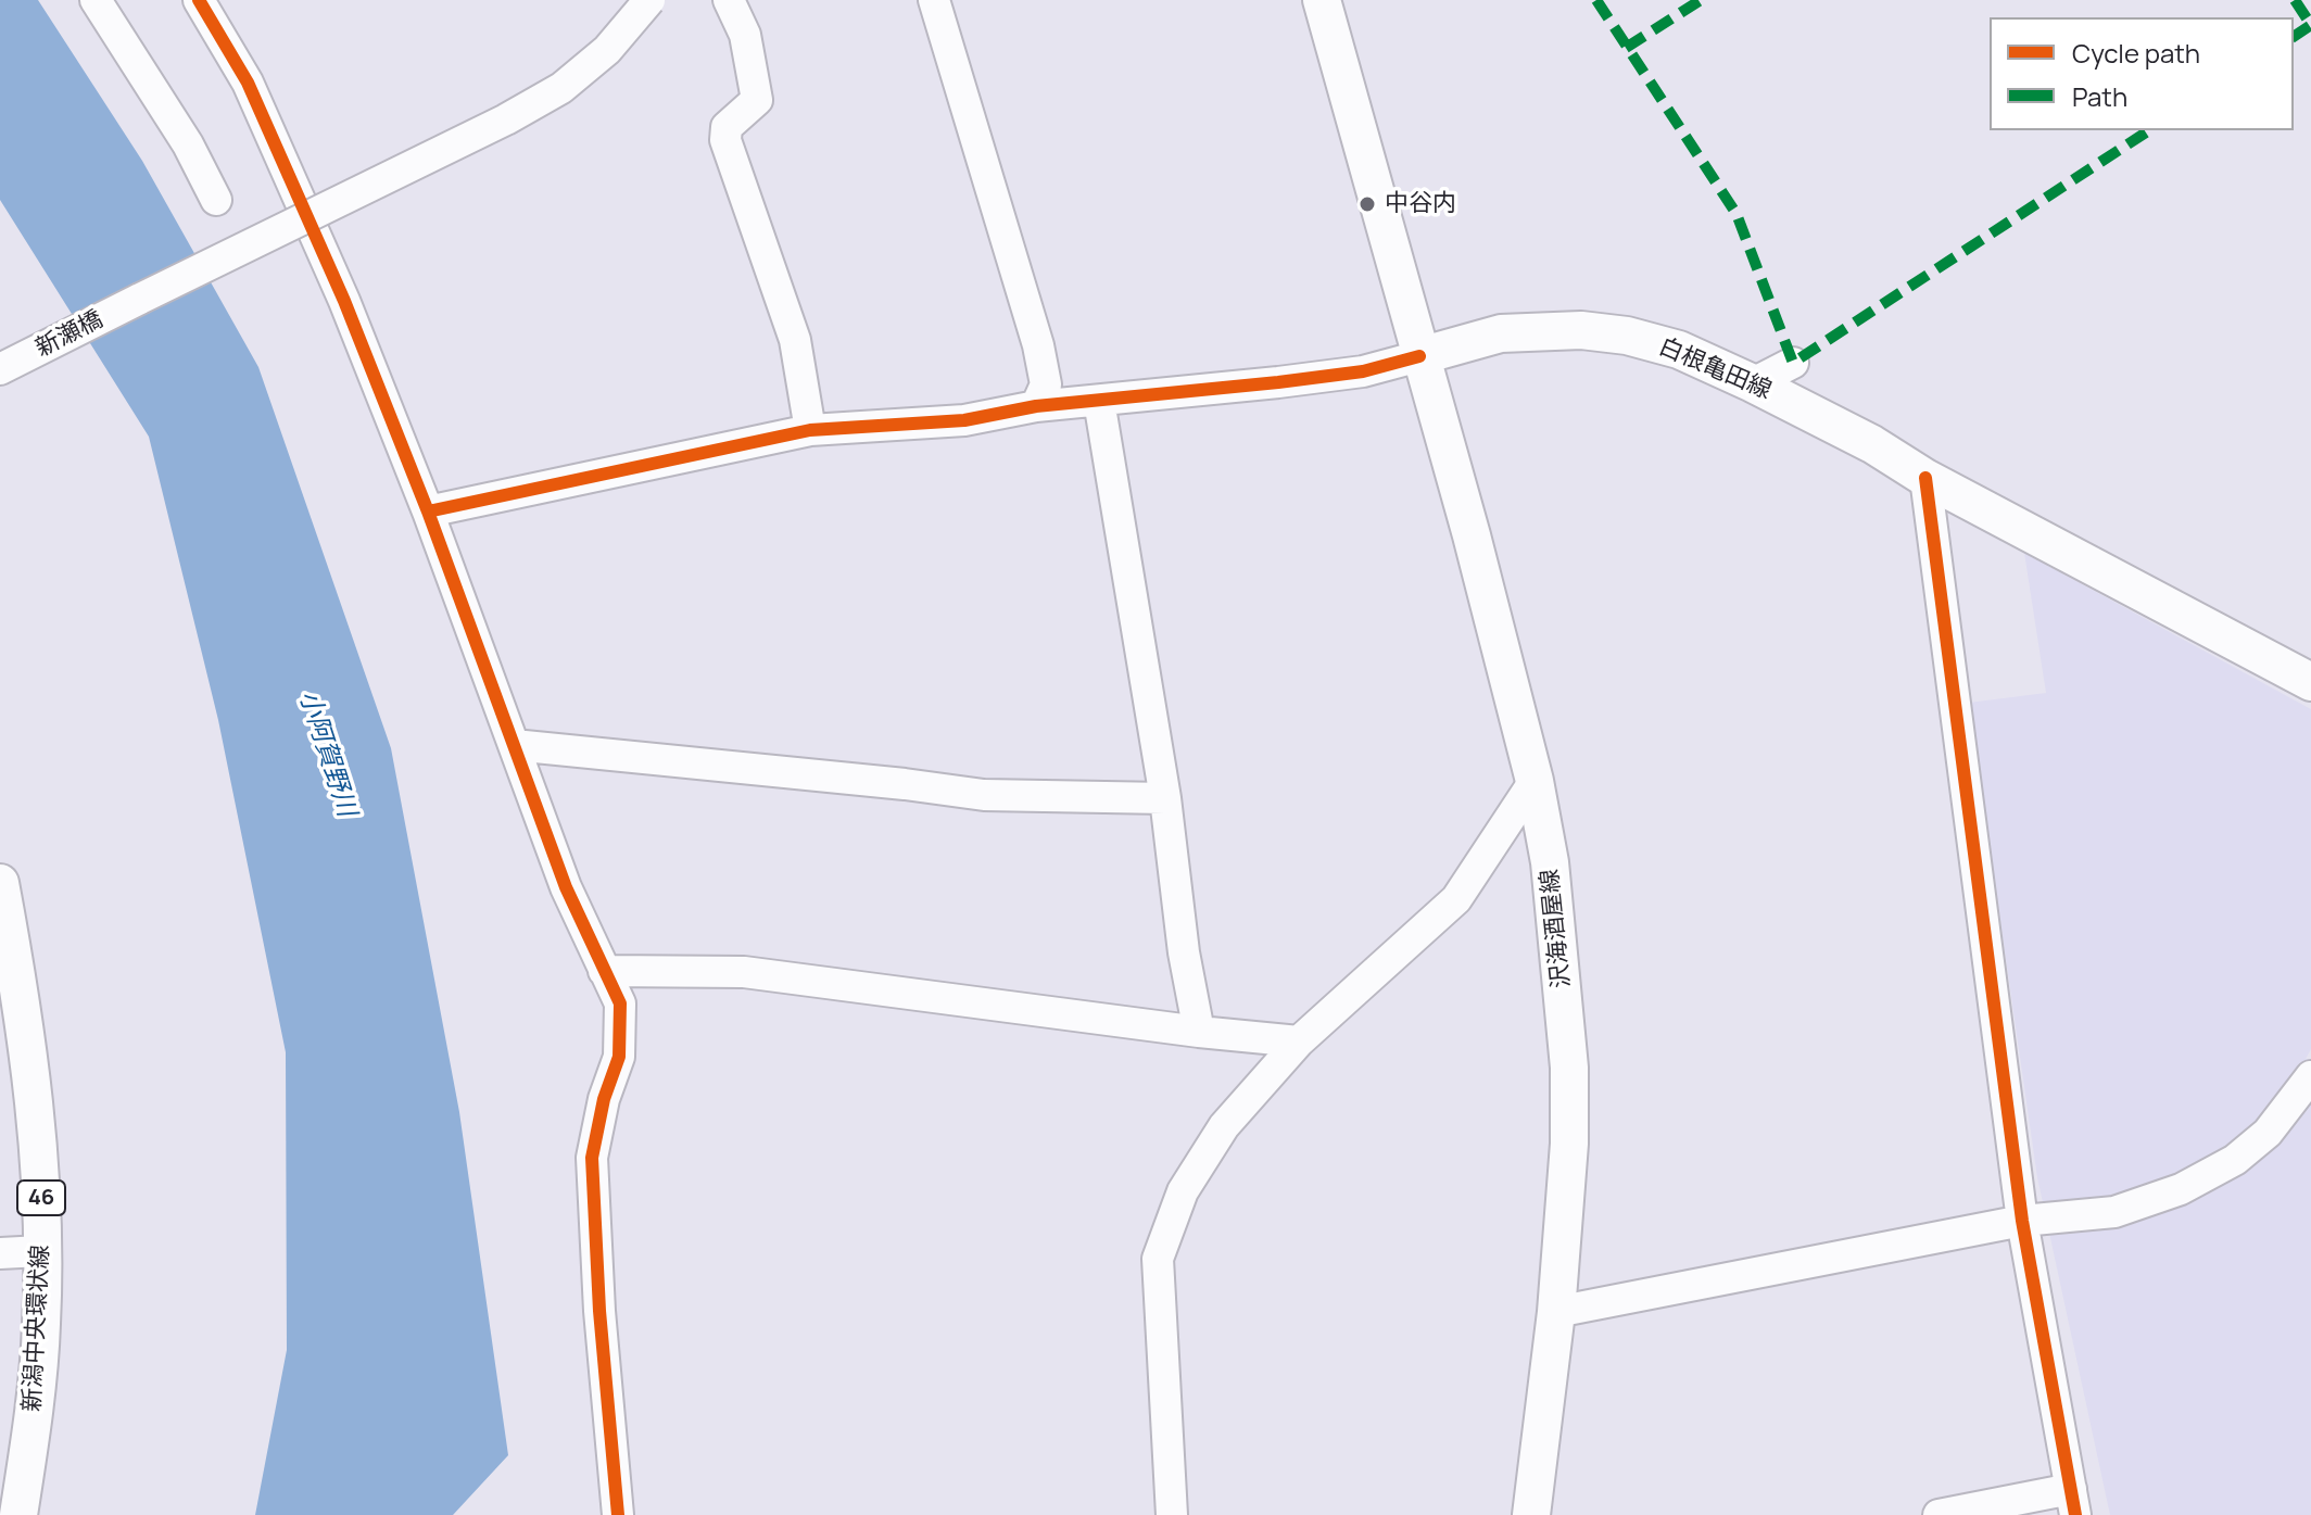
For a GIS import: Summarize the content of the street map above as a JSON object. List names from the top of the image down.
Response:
{
  "streets": {
    "main road": [
      "白根亀田線",
      "沢海酒屋線",
      "46",
      "新潟中央環状線"
    ],
    "street": ["新瀬橋"]
  },
  "crossings": [
    ["白根亀田線", "沢海酒屋線"]
  ],
  "water": ["小阿賀野川"],
  "places": ["中谷内"],
  "legend": ["Cycle path", "Path"]
}
